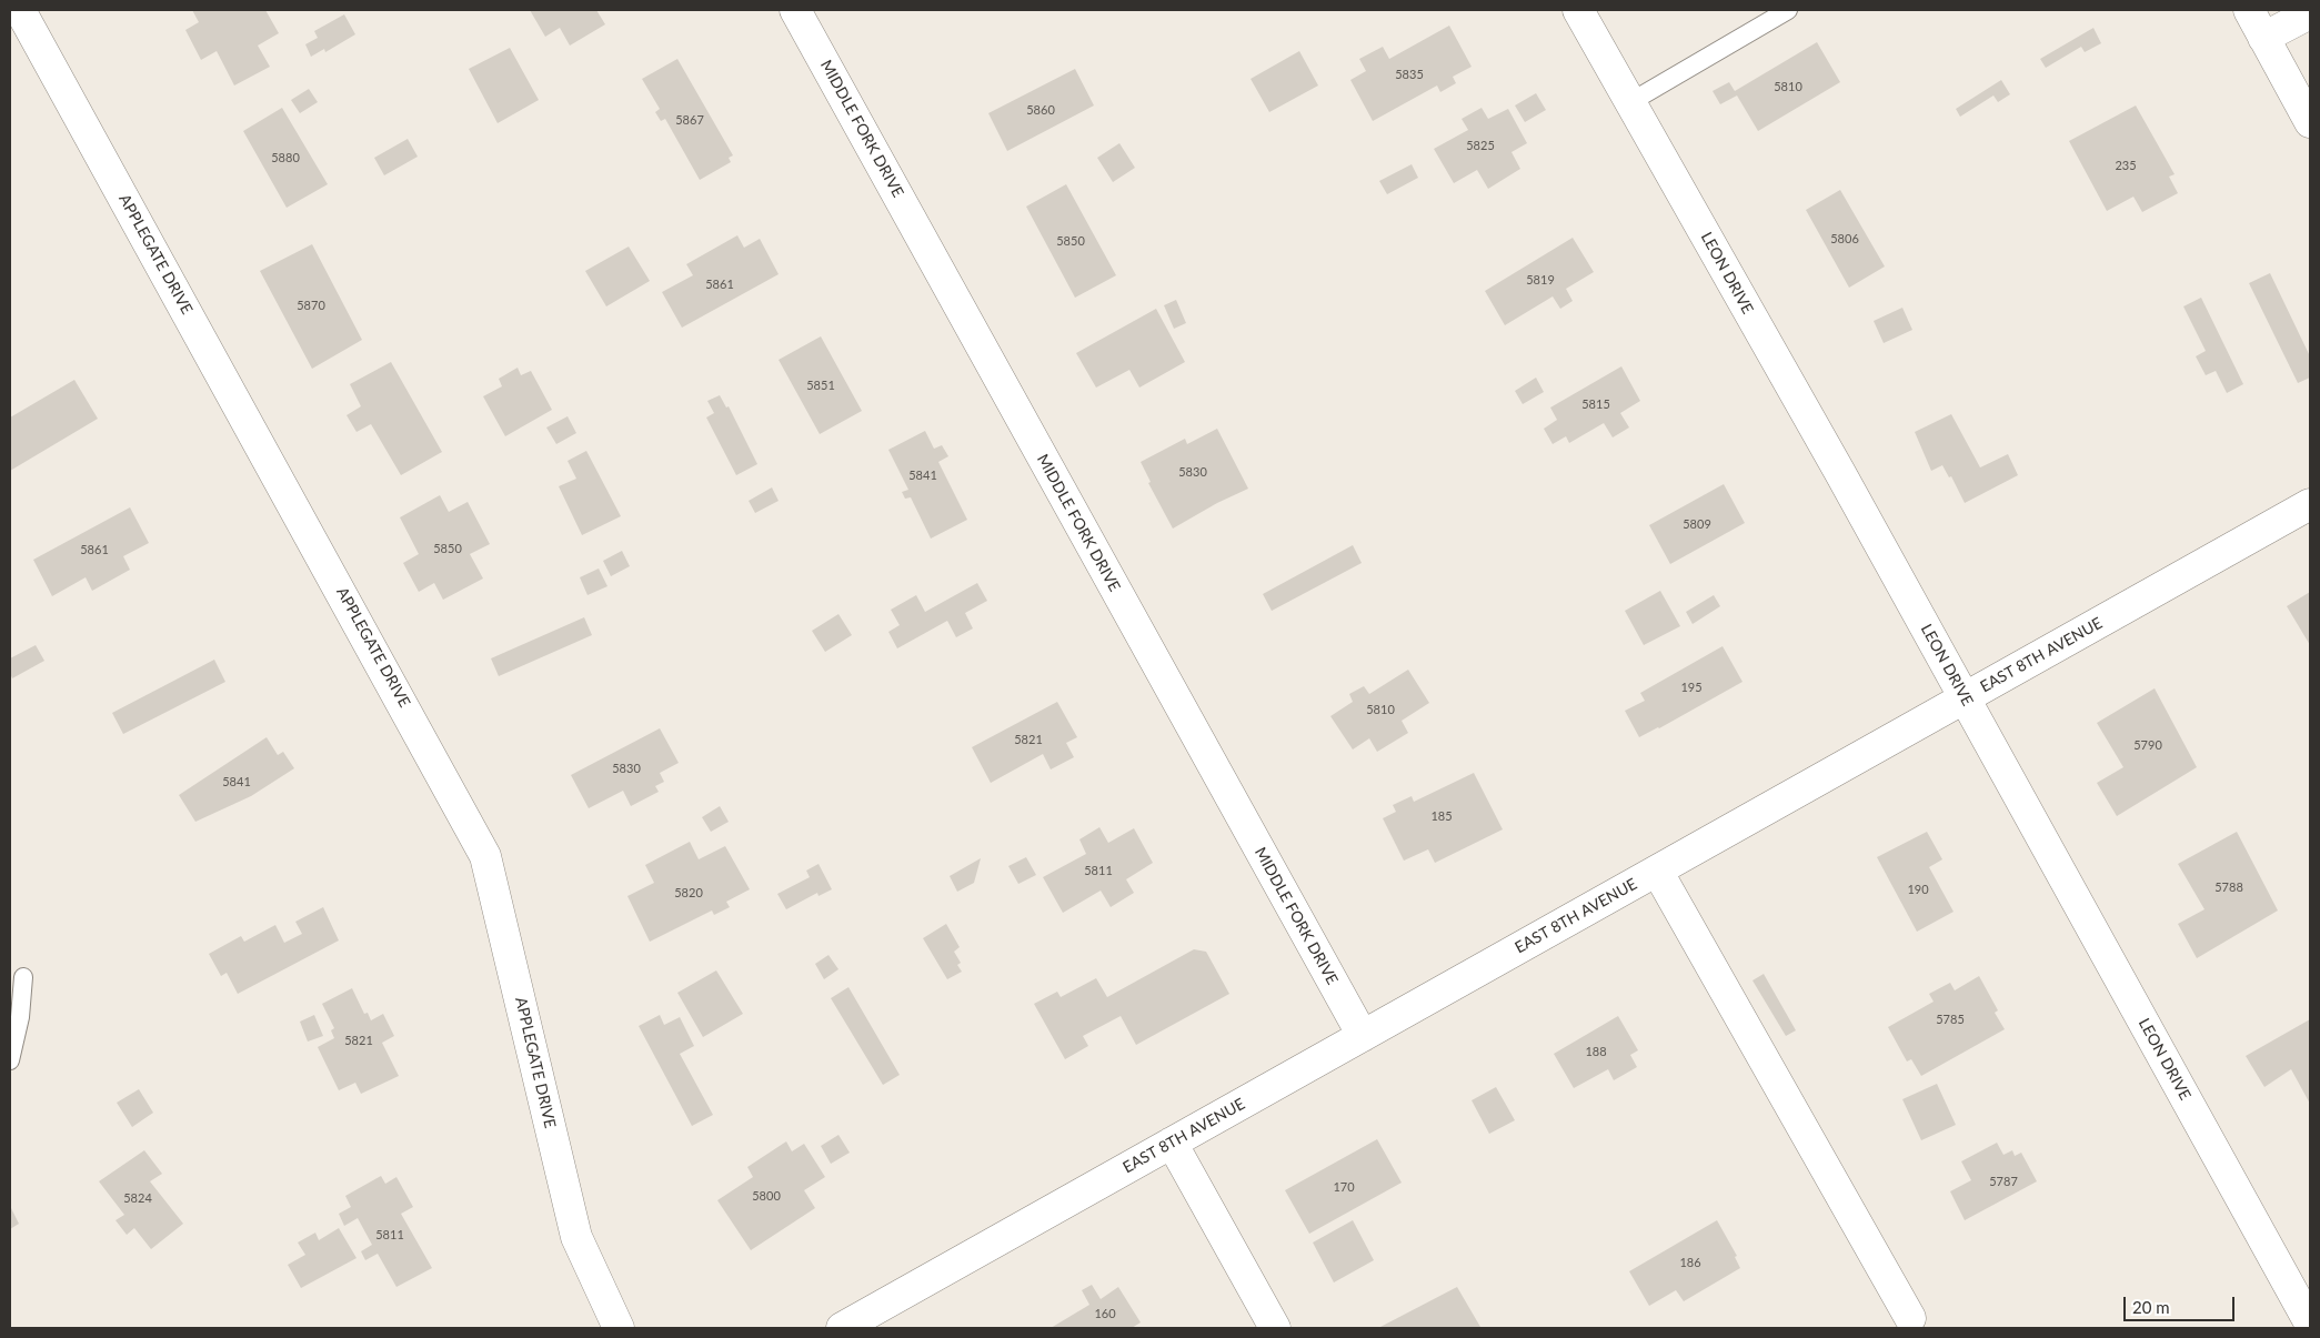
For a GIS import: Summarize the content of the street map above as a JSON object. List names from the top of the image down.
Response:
{
  "streets": {
    "street": [
      "MIDDLE FORK DRIVE",
      "APPLEGATE DRIVE",
      "LEON DRIVE",
      "EAST 8TH AVENUE"
    ]
  },
  "crossings": [
    ["MIDDLE FORK DRIVE", "EAST 8TH AVENUE"],
    ["LEON DRIVE", "EAST 8TH AVENUE"]
  ],
  "house_numbers": [
    "5835",
    "5810",
    "5860",
    "5867",
    "5825",
    "5880",
    "235",
    "5806",
    "5850",
    "5819",
    "5861",
    "5870",
    "5851",
    "5815",
    "5830",
    "5841",
    "5809",
    "5850",
    "5861",
    "195",
    "5810",
    "5821",
    "5790",
    "5830",
    "5841",
    "185",
    "5811",
    "5788",
    "190",
    "5820",
    "5785",
    "5821",
    "188",
    "5787",
    "170",
    "5800",
    "5824",
    "5811",
    "186",
    "160"
  ],
  "scale_bar": "20 m"
}
